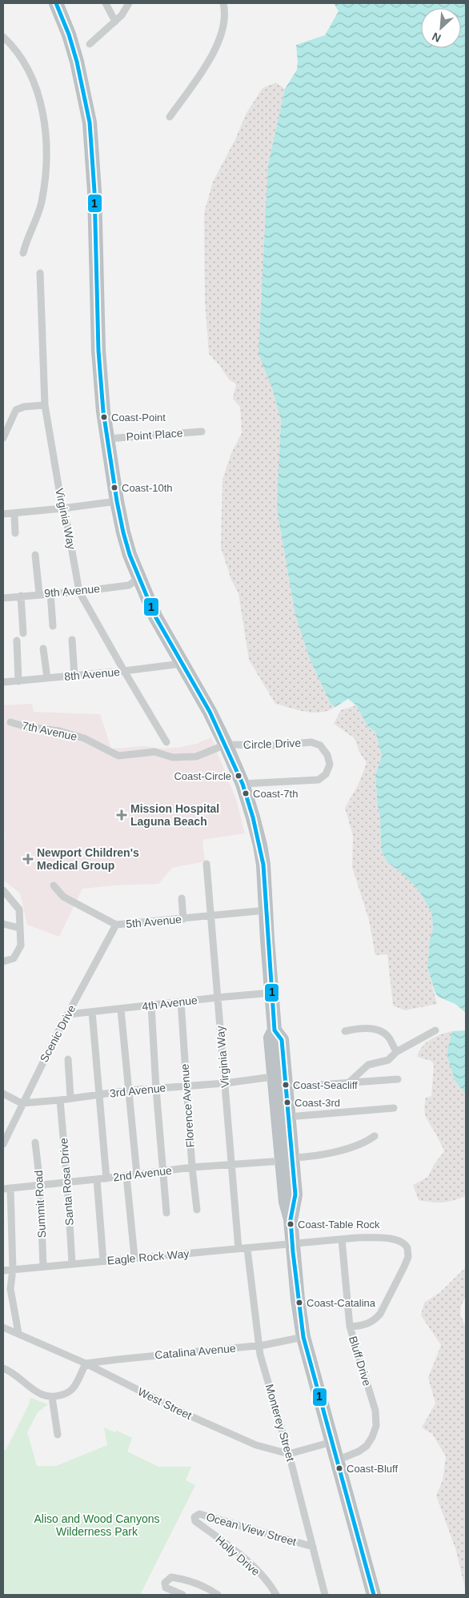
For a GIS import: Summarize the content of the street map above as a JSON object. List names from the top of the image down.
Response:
{
  "streets": {
    "street": [
      "Point Place",
      "Virginia Way",
      "9th Avenue",
      "8th Avenue",
      "7th Avenue",
      "Circle Drive",
      "5th Avenue",
      "4th Avenue",
      "Scenic Drive",
      "3rd Avenue",
      "Florence Avenue",
      "2nd Avenue",
      "Santa Rosa Drive",
      "Summit Road",
      "Eagle Rock Way",
      "Catalina Avenue",
      "Bluff Drive",
      "West Street",
      "Monterey Street",
      "Ocean View Street",
      "Holly Drive"
    ]
  },
  "crossings": [
    ["Virginia Way", "9th Avenue"],
    ["Virginia Way", "8th Avenue"],
    ["Virginia Way", "5th Avenue"],
    ["Virginia Way", "4th Avenue"],
    ["Virginia Way", "3rd Avenue"],
    ["Virginia Way", "2nd Avenue"],
    ["Virginia Way", "Eagle Rock Way"],
    ["7th Avenue", "Circle Drive"],
    ["5th Avenue", "Scenic Drive"],
    ["4th Avenue", "Scenic Drive"],
    ["4th Avenue", "Florence Avenue"],
    ["Scenic Drive", "3rd Avenue"],
    ["3rd Avenue", "Florence Avenue"],
    ["3rd Avenue", "Santa Rosa Drive"],
    ["Florence Avenue", "2nd Avenue"],
    ["2nd Avenue", "Santa Rosa Drive"],
    ["2nd Avenue", "Summit Road"],
    ["Santa Rosa Drive", "Eagle Rock Way"],
    ["Summit Road", "Eagle Rock Way"],
    ["Eagle Rock Way", "Bluff Drive"],
    ["Eagle Rock Way", "Monterey Street"],
    ["Catalina Avenue", "West Street"],
    ["Catalina Avenue", "Monterey Street"],
    ["West Street", "Monterey Street"],
    ["Monterey Street", "Ocean View Street"],
    ["Ocean View Street", "Holly Drive"]
  ],
  "parks": ["Aliso and Wood Canyons Wilderness Park"],
  "places": {
    "other": [
      "Coast-Point",
      "Coast-10th",
      "Coast-Circle",
      "Coast-7th",
      "Coast-Seacliff",
      "Coast-3rd",
      "Coast-Table Rock",
      "Coast-Catalina",
      "Coast-Bluff"
    ],
    "health": ["Mission Hospital Laguna Beach", "Newport Children's Medical Group"]
  },
  "lines": ["transit line 1"],
  "north": "bottom left"
}
